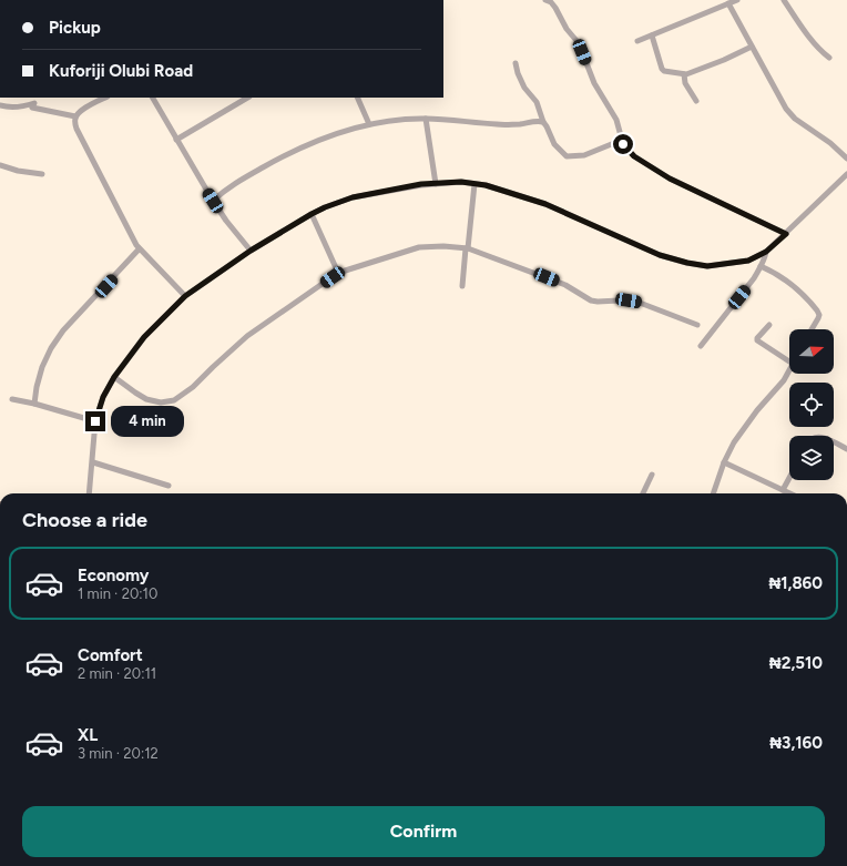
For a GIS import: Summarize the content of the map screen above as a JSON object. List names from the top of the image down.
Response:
{
  "north": "right",
  "page": {
    "banner": ["Pickup", "Kuforiji Olubi Road"],
    "bubble": "4 min",
    "heading": "Choose a ride",
    "list": [
      {
        "name": "Economy",
        "note": "1 min · 20:10",
        "value": "₦1,860"
      },
      {
        "name": "Comfort",
        "note": "2 min · 20:11",
        "value": "₦2,510"
      },
      {
        "name": "XL",
        "note": "3 min · 20:12",
        "value": "₦3,160"
      }
    ],
    "buttons": "Confirm"
  }
}
